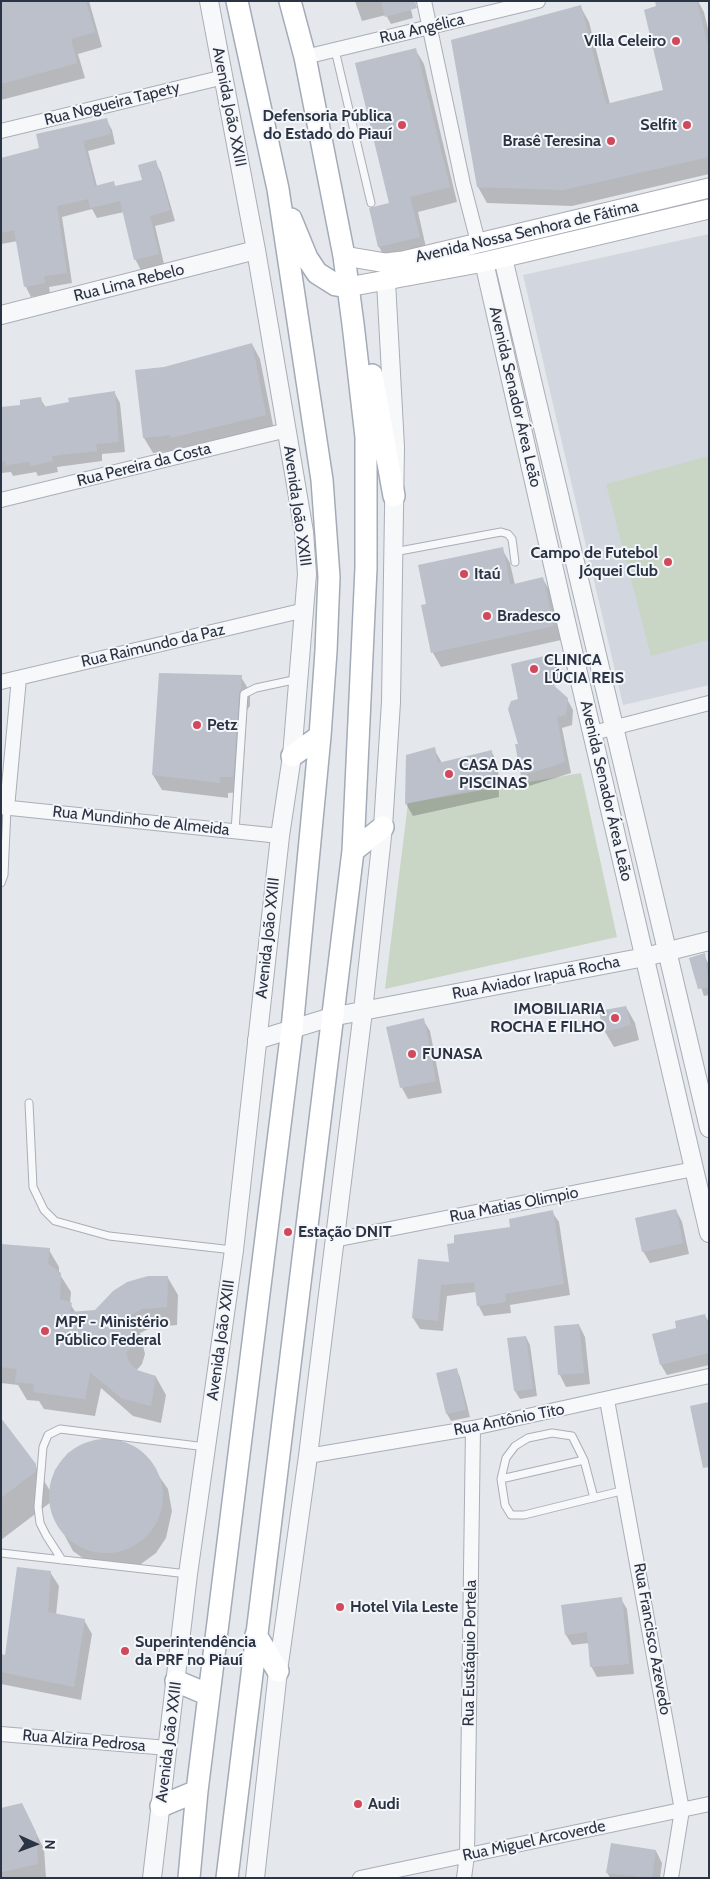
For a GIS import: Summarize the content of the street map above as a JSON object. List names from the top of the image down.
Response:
{
  "streets": {
    "main road": ["Avenida João XXIII", "Avenida Nossa Senhora de Fátima"],
    "street": [
      "Rua Angélica",
      "Rua Nogueira Tapety",
      "Rua Lima Rebelo",
      "Avenida Senador Área Leão",
      "Rua Pereira da Costa",
      "Rua Raimundo da Paz",
      "Rua Mundinho de Almeida",
      "Rua Aviador Irapuã Rocha",
      "Rua Matias Olimpio",
      "Rua Antônio Tito",
      "Rua Francisco Azevedo",
      "Rua Eustáquio Portela",
      "Rua Alzira Pedrosa",
      "Rua Miguel Arcoverde"
    ]
  },
  "crossings": [
    ["Rua Nogueira Tapety", "Avenida João XXIII"],
    ["Avenida João XXIII", "Rua Lima Rebelo"],
    ["Avenida João XXIII", "Rua Pereira da Costa"],
    ["Avenida João XXIII", "Rua Raimundo da Paz"],
    ["Avenida João XXIII", "Rua Mundinho de Almeida"],
    ["Avenida João XXIII", "Rua Aviador Irapuã Rocha"],
    ["Avenida João XXIII", "Rua Alzira Pedrosa"],
    ["Avenida Nossa Senhora de Fátima", "Avenida Senador Área Leão"],
    ["Avenida Senador Área Leão", "Rua Aviador Irapuã Rocha"],
    ["Avenida Senador Área Leão", "Rua Matias Olimpio"],
    ["Rua Antônio Tito", "Rua Francisco Azevedo"],
    ["Rua Antônio Tito", "Rua Eustáquio Portela"],
    ["Rua Francisco Azevedo", "Rua Miguel Arcoverde"],
    ["Rua Eustáquio Portela", "Rua Miguel Arcoverde"]
  ],
  "places": [
    "Villa Celeiro",
    "Defensoria Pública do Estado do Piauí",
    "Selfit",
    "Brasê Teresina",
    "Campo de Futebol Jóquei Club",
    "Itaú",
    "Bradesco",
    "CLINICA LÚCIA REIS",
    "Petz",
    "CASA DAS PISCINAS",
    "IMOBILIARIA ROCHA E FILHO",
    "FUNASA",
    "Estação DNIT",
    "MPF - Ministério Público Federal",
    "Hotel Vila Leste",
    "Superintendência da PRF no Piauí",
    "Audi"
  ],
  "north": "right"
}
